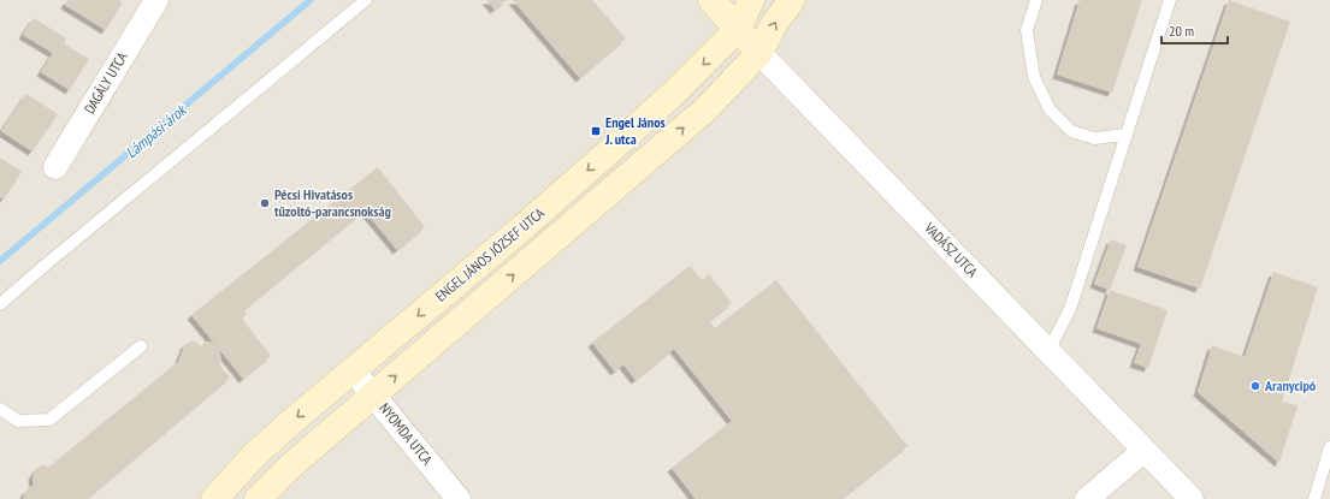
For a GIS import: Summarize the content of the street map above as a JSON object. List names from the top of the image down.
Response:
{
  "streets": {
    "street": [
      "DAGÁLY UTCA",
      "VADÁSZ UTCA",
      "ENGEL JÁNOS JÓZSEF UTCA",
      "NYOMDA UTCA"
    ]
  },
  "crossings": [
    ["VADÁSZ UTCA", "ENGEL JÁNOS JÓZSEF UTCA"],
    ["ENGEL JÁNOS JÓZSEF UTCA", "NYOMDA UTCA"]
  ],
  "water": ["Lámpási-árok"],
  "places": {
    "transit": ["Engel János J. utca"],
    "other": ["Pécsi Hivatásos tűzoltó-parancsnokság", "Aranycipó"]
  },
  "scale_bar": "20 m"
}
